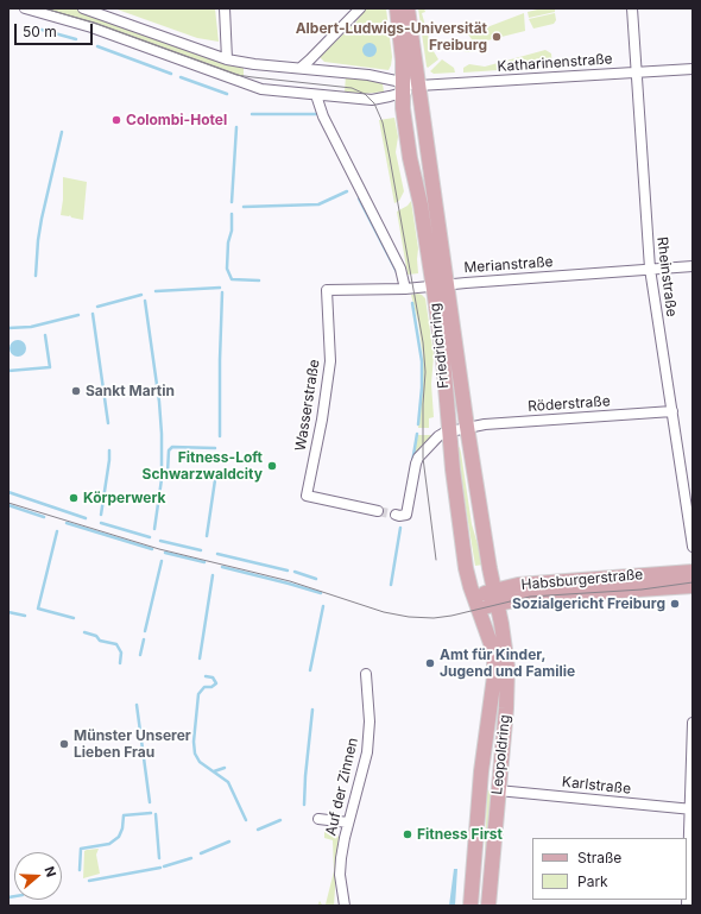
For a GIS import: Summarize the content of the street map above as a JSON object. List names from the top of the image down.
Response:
{
  "streets": {
    "main road": ["Friedrichring", "Habsburgerstraße", "Leopoldring"],
    "street": [
      "Katharinenstraße",
      "Merianstraße",
      "Rheinstraße",
      "Röderstraße",
      "Wasserstraße",
      "Karlstraße",
      "Auf der Zinnen"
    ]
  },
  "crossings": [
    ["Katharinenstraße", "Rheinstraße"],
    ["Katharinenstraße", "Friedrichring"],
    ["Merianstraße", "Rheinstraße"],
    ["Merianstraße", "Friedrichring"],
    ["Merianstraße", "Wasserstraße"],
    ["Rheinstraße", "Röderstraße"],
    ["Friedrichring", "Röderstraße"],
    ["Friedrichring", "Habsburgerstraße"],
    ["Friedrichring", "Leopoldring"],
    ["Habsburgerstraße", "Leopoldring"],
    ["Leopoldring", "Karlstraße"]
  ],
  "places": [
    "Albert-Ludwigs-Universität Freiburg",
    "Colombi-Hotel",
    "Sankt Martin",
    "Fitness-Loft Schwarzwaldcity",
    "Körperwerk",
    "Sozialgericht Freiburg",
    "Amt für Kinder, Jugend und Familie",
    "Münster Unserer Lieben Frau",
    "Fitness First"
  ],
  "legend": ["Straße", "Park"],
  "scale_bar": "50 m",
  "north": "right"
}
